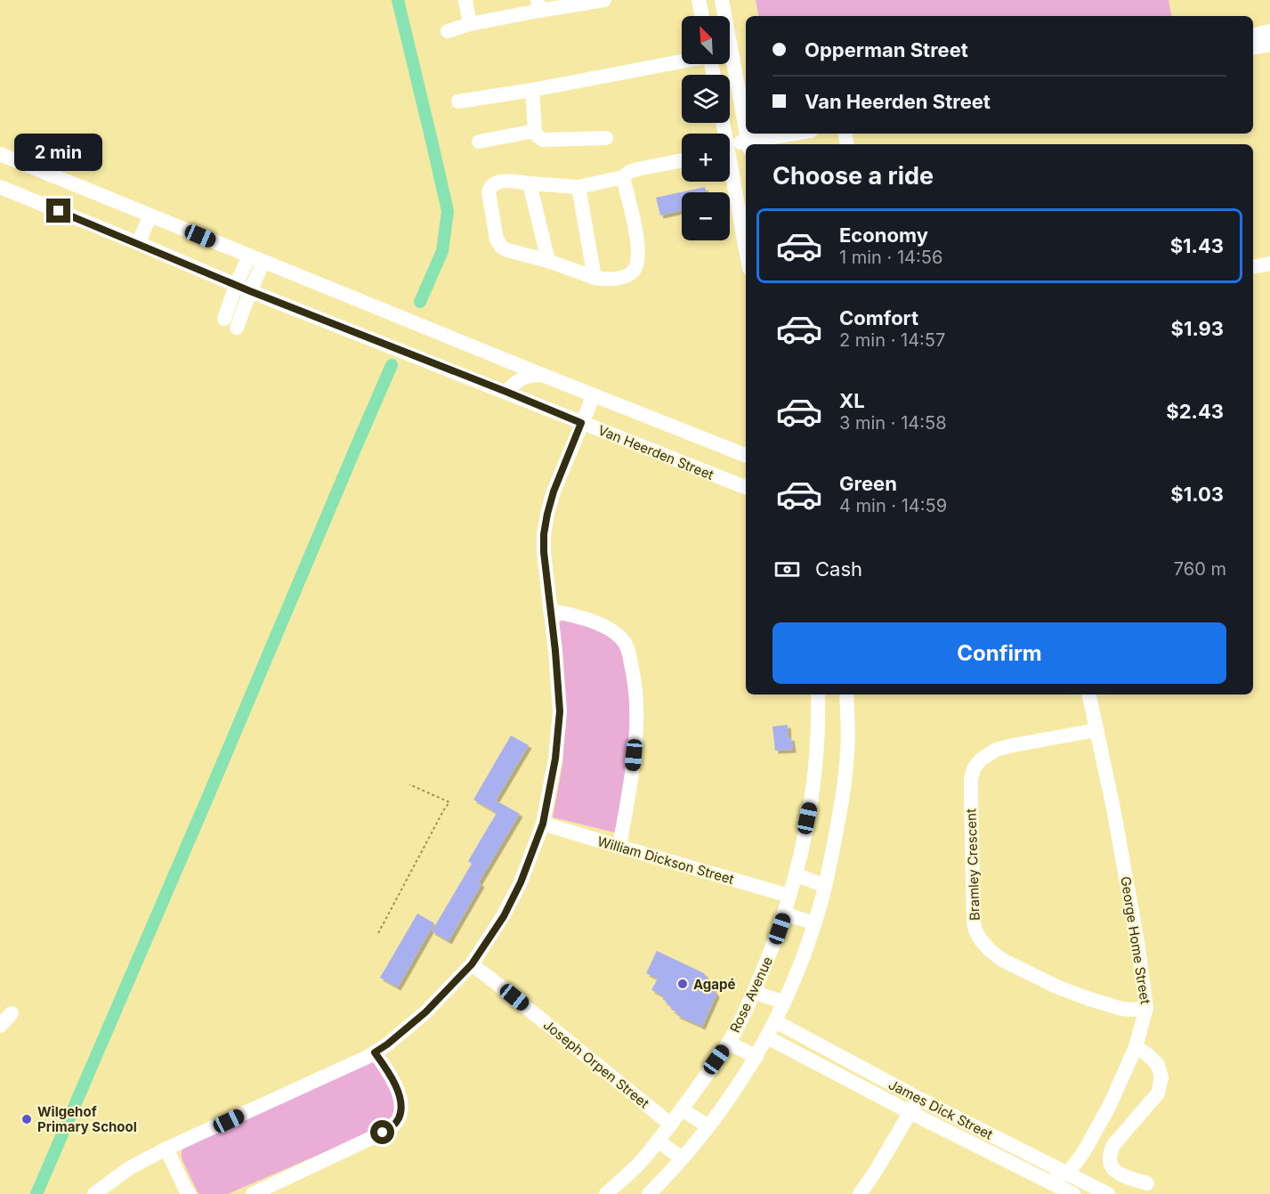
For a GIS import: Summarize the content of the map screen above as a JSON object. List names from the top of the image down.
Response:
{
  "streets": {
    "street": [
      "Van Heerden Street",
      "William Dickson Street",
      "Bramley Crescent",
      "George Home Street",
      "Rose Avenue",
      "Joseph Orpen Street",
      "James Dick Street"
    ]
  },
  "crossings": [
    ["William Dickson Street", "Rose Avenue"],
    ["Bramley Crescent", "George Home Street"],
    ["George Home Street", "James Dick Street"],
    ["Rose Avenue", "Joseph Orpen Street"]
  ],
  "places": ["Agapé", "Wilgehof Primary School"],
  "north": "top left",
  "page": {
    "map_buttons": ["+", "−"],
    "banner": ["Opperman Street", "Van Heerden Street"],
    "bubble": "2 min",
    "heading": "Choose a ride",
    "list": [
      {
        "name": "Economy",
        "note": "1 min · 14:56",
        "value": "$1.43"
      },
      {
        "name": "Comfort",
        "note": "2 min · 14:57",
        "value": "$1.93"
      },
      {
        "name": "XL",
        "note": "3 min · 14:58",
        "value": "$2.43"
      },
      {
        "name": "Green",
        "note": "4 min · 14:59",
        "value": "$1.03"
      }
    ],
    "pay": ["Cash", "760 m"],
    "buttons": "Confirm"
  }
}
